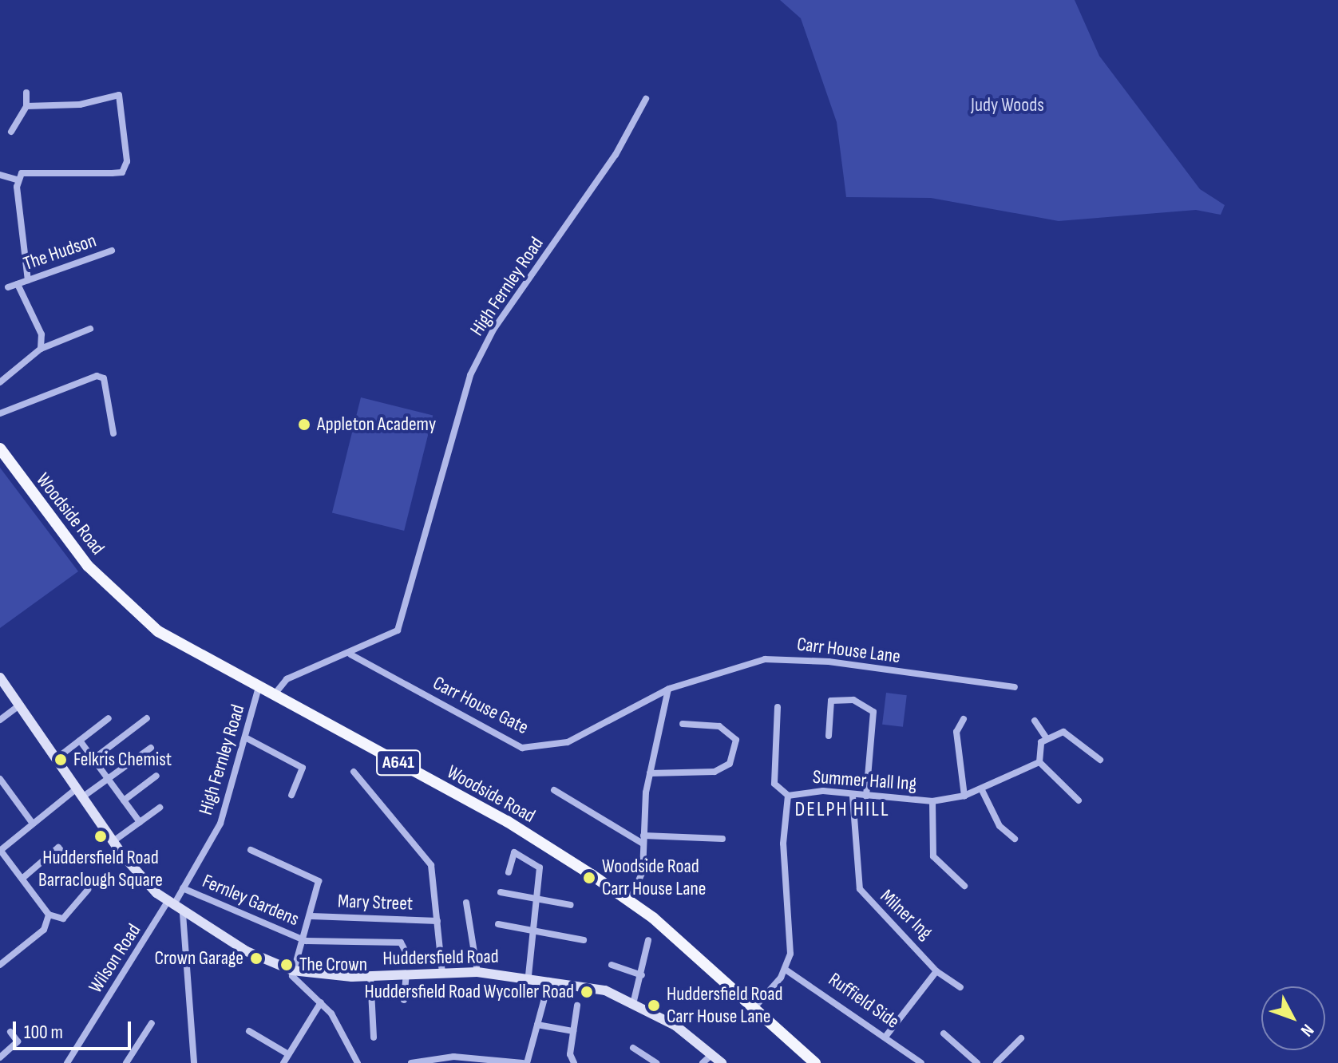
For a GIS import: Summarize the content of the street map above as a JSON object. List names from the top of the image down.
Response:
{
  "streets": {
    "main road": ["Woodside Road", "A641", "Huddersfield Road"],
    "street": [
      "The Hudson",
      "High Fernley Road",
      "Carr House Lane",
      "Carr House Gate",
      "Summer Hall Ing",
      "Fernley Gardens",
      "Mary Street",
      "Milner Ing",
      "Wilson Road",
      "Ruffield Side"
    ]
  },
  "crossings": [
    ["High Fernley Road", "Woodside Road"],
    ["High Fernley Road", "Carr House Gate"],
    ["High Fernley Road", "Fernley Gardens"],
    ["High Fernley Road", "Huddersfield Road"],
    ["High Fernley Road", "Wilson Road"],
    ["Carr House Lane", "Carr House Gate"],
    ["Summer Hall Ing", "Milner Ing"],
    ["Summer Hall Ing", "Ruffield Side"],
    ["Huddersfield Road", "Wilson Road"]
  ],
  "districts": ["DELPH HILL"],
  "parks": ["Judy Woods"],
  "places": [
    "Appleton Academy",
    "Felkris Chemist",
    "Huddersfield Road Barraclough Square",
    "Woodside Road Carr House Lane",
    "Crown Garage",
    "The Crown",
    "Huddersfield Road Wycoller Road",
    "Huddersfield Road Carr House Lane"
  ],
  "scale_bar": "100 m",
  "north": "bottom right"
}
